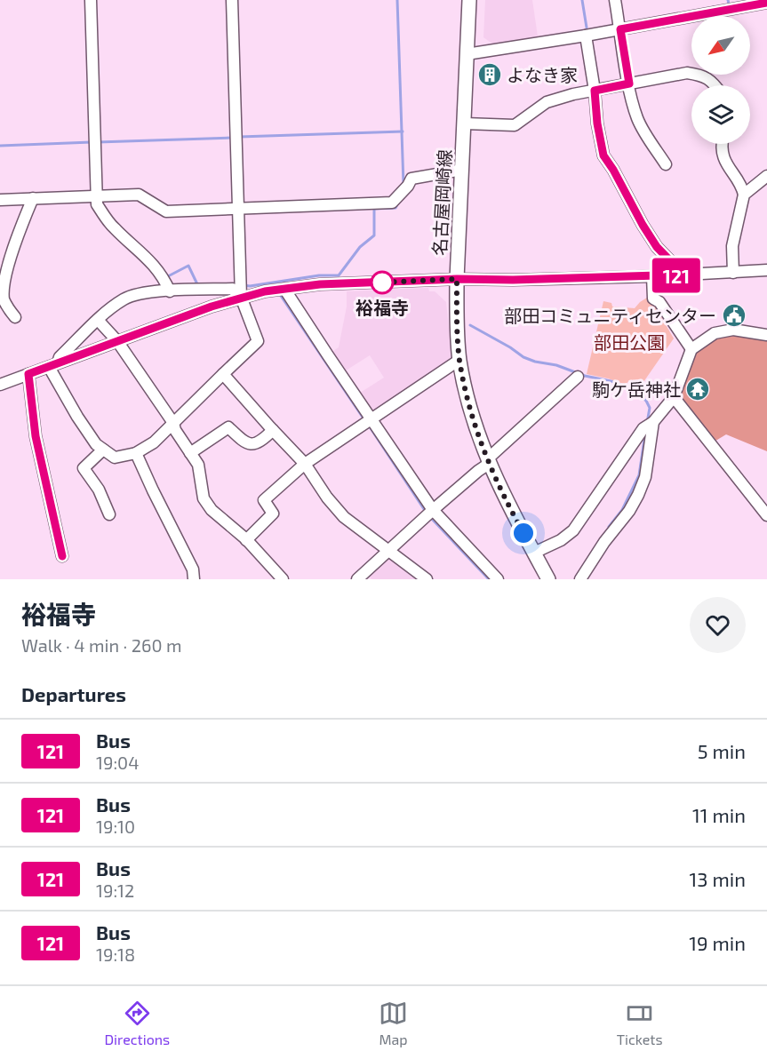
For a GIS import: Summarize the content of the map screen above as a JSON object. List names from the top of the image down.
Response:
{
  "streets": {
    "main road": ["名古屋岡崎線"]
  },
  "parks": ["部田公園"],
  "places": {
    "building": ["よなき家"],
    "other": ["裕福寺"],
    "public building": ["部田コミュニティセンター"],
    "temple": ["駒ケ岳神社"]
  },
  "lines": ["bus line 121"],
  "north": "bottom left",
  "page": {
    "on_map": "121",
    "heading": [
      ["裕福寺", "Walk · 4 min · 260 m"],
      "Departures"
    ],
    "list": [
      {
        "mark": "121",
        "name": "Bus",
        "note": "19:04",
        "value": "5 min"
      },
      {
        "mark": "121",
        "name": "Bus",
        "note": "19:10",
        "value": "11 min"
      },
      {
        "mark": "121",
        "name": "Bus",
        "note": "19:12",
        "value": "13 min"
      },
      {
        "mark": "121",
        "name": "Bus",
        "note": "19:18",
        "value": "19 min"
      }
    ],
    "tabs": ["Directions", "Map", "Tickets"]
  }
}
